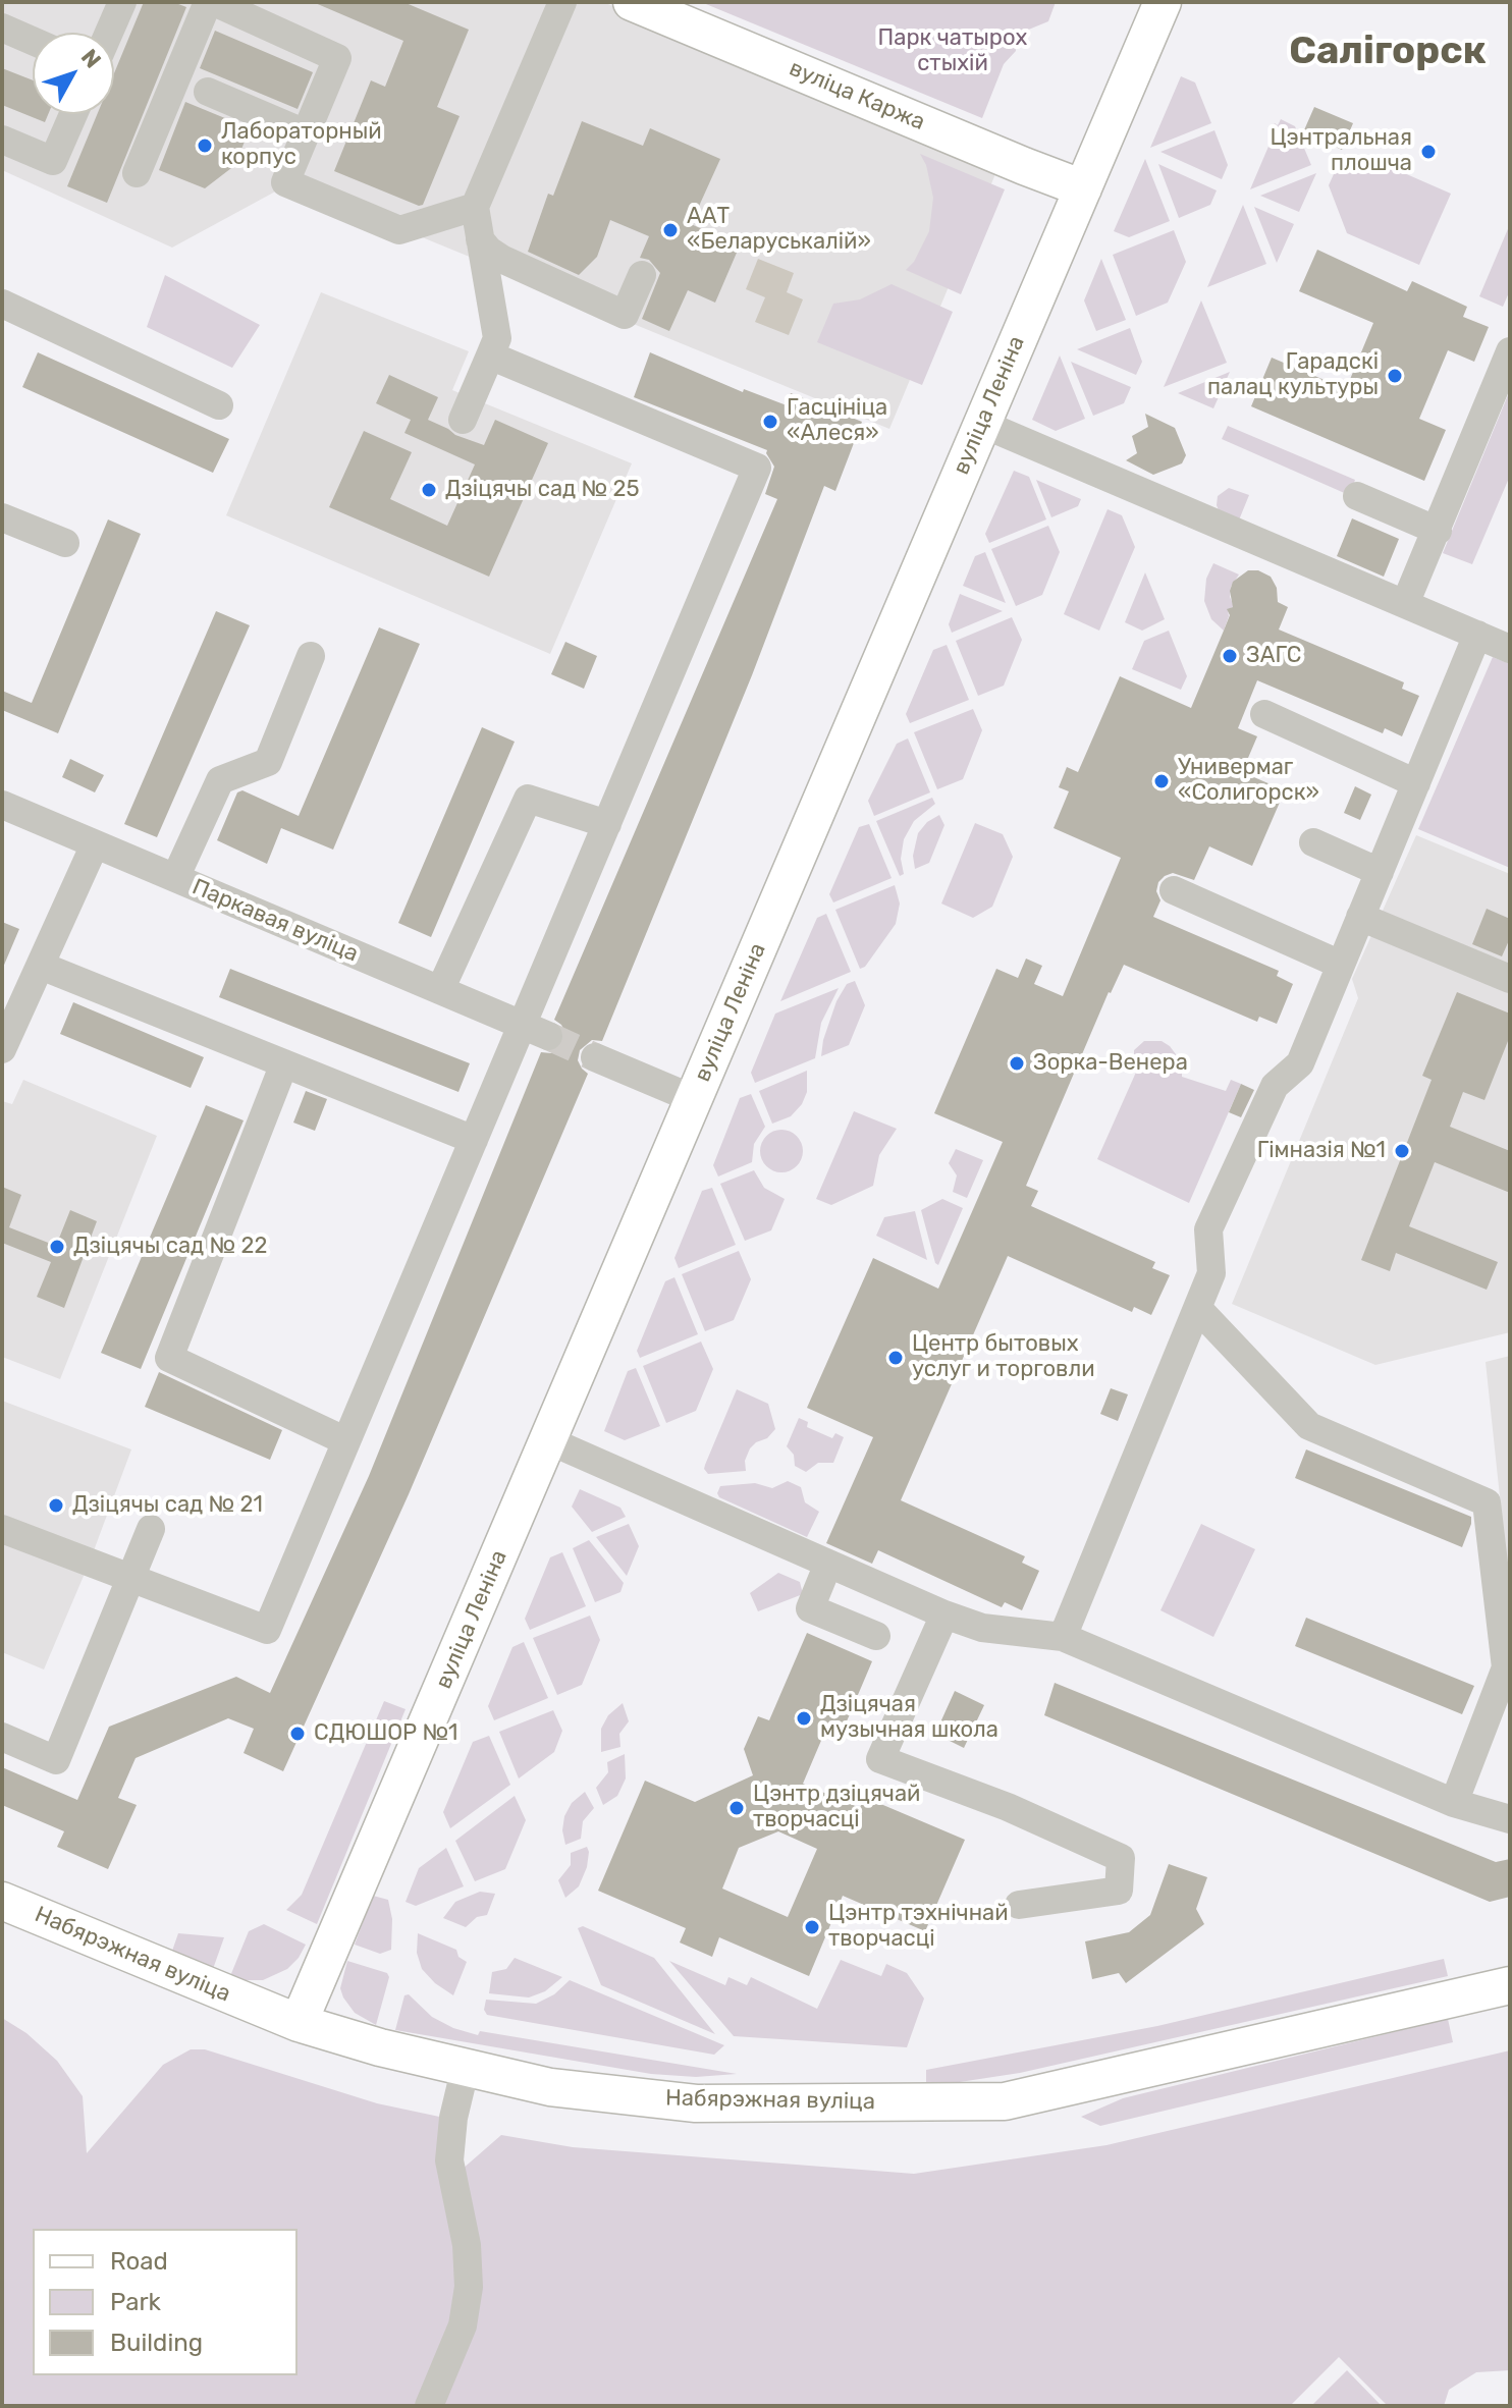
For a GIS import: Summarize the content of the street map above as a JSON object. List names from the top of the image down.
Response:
{
  "streets": {
    "main road": ["вуліца Каржа", "вуліца Леніна", "Набярэжная вуліца"],
    "street": ["Паркавая вуліца"]
  },
  "crossings": [
    ["вуліца Каржа", "вуліца Леніна"],
    ["вуліца Леніна", "Набярэжная вуліца"]
  ],
  "districts": ["Салігорск"],
  "parks": ["Парк чатырох стыхій"],
  "places": [
    "Лабораторный корпус",
    "Цэнтральная плошча",
    "ААТ «Беларуськалій»",
    "Гарадскі палац культуры",
    "Гасцініца «Алеся»",
    "Дзіцячы сад № 25",
    "ЗАГС",
    "Универмаг «Солигорск»",
    "Зорка-Венера",
    "Гімназія №1",
    "Дзіцячы сад № 22",
    "Центр бытовых услуг и торговли",
    "Дзіцячы сад № 21",
    "Дзіцячая музычная школа",
    "СДЮШОР №1",
    "Цэнтр дзіцячай творчасці",
    "Цэнтр тэхнічнай творчасці"
  ],
  "legend": ["Road", "Park", "Building"],
  "north": "top right"
}
